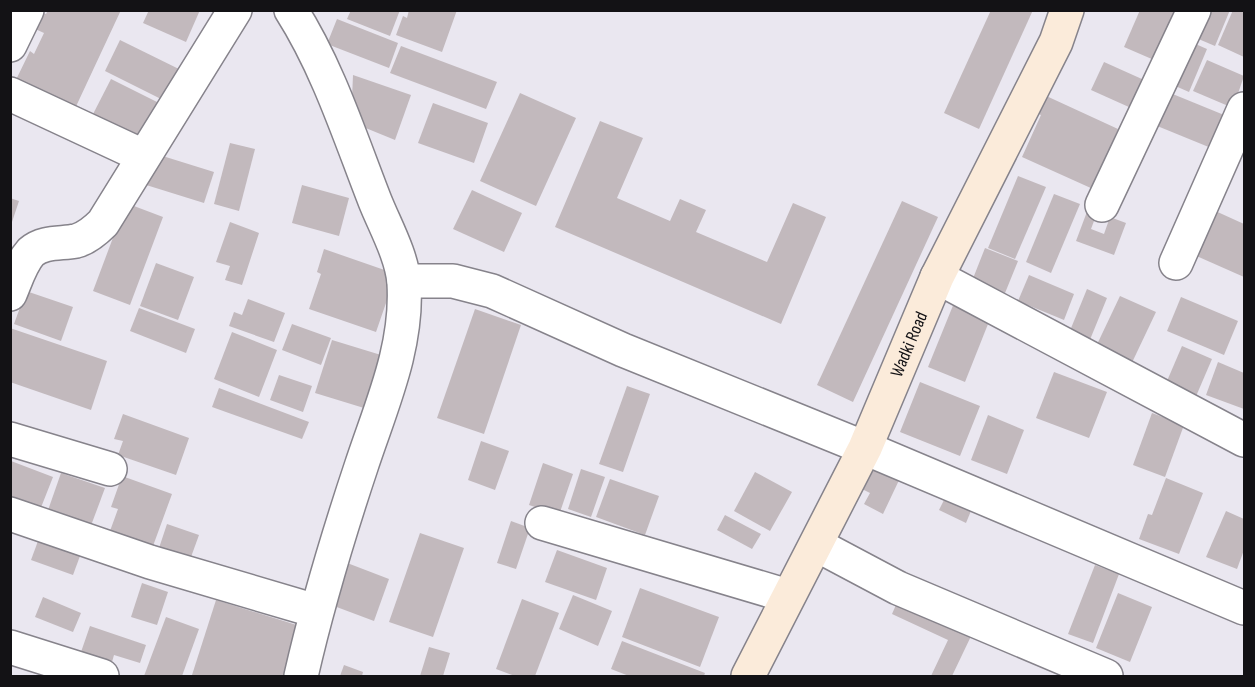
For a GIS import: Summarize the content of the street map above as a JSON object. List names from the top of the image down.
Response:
{
  "streets": {
    "street": ["Wadki Road"]
  }
}
